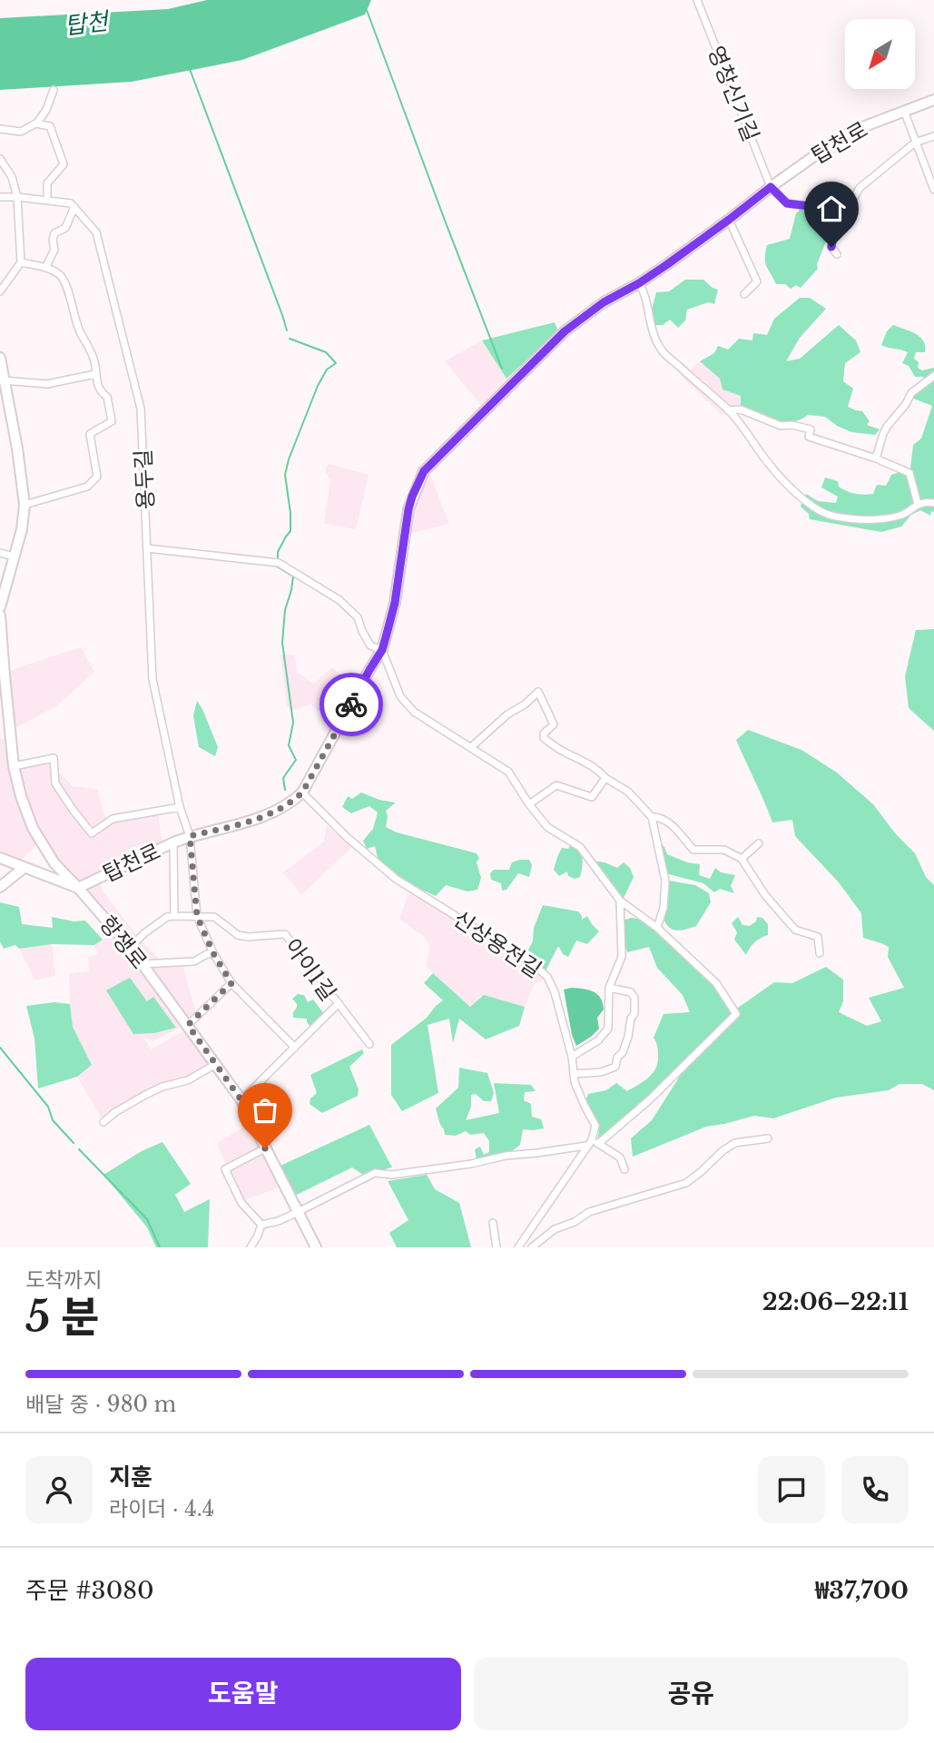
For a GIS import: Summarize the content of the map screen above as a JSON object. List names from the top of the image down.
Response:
{
  "streets": {
    "main road": ["탑천로", "항쟁로"],
    "street": [
      "영창신기길",
      "용두길",
      "신상용전길",
      "아이1길"
    ]
  },
  "crossings": [
    ["영창신기길", "탑천로"],
    ["탑천로", "용두길"],
    ["탑천로", "항쟁로"],
    ["탑천로", "신상용전길"],
    ["용두길", "아이1길"],
    ["항쟁로", "아이1길"]
  ],
  "water": ["탑천"],
  "north": "bottom left",
  "page": {
    "heading": ["5 분", "도착까지", "22:06–22:11"],
    "panel": [
      "지훈",
      "라이더 · 4.4",
      "주문 #3080",
      "₩37,700"
    ],
    "bar": "배달 중 · 980 m",
    "buttons": ["도움말", "공유"]
  }
}
